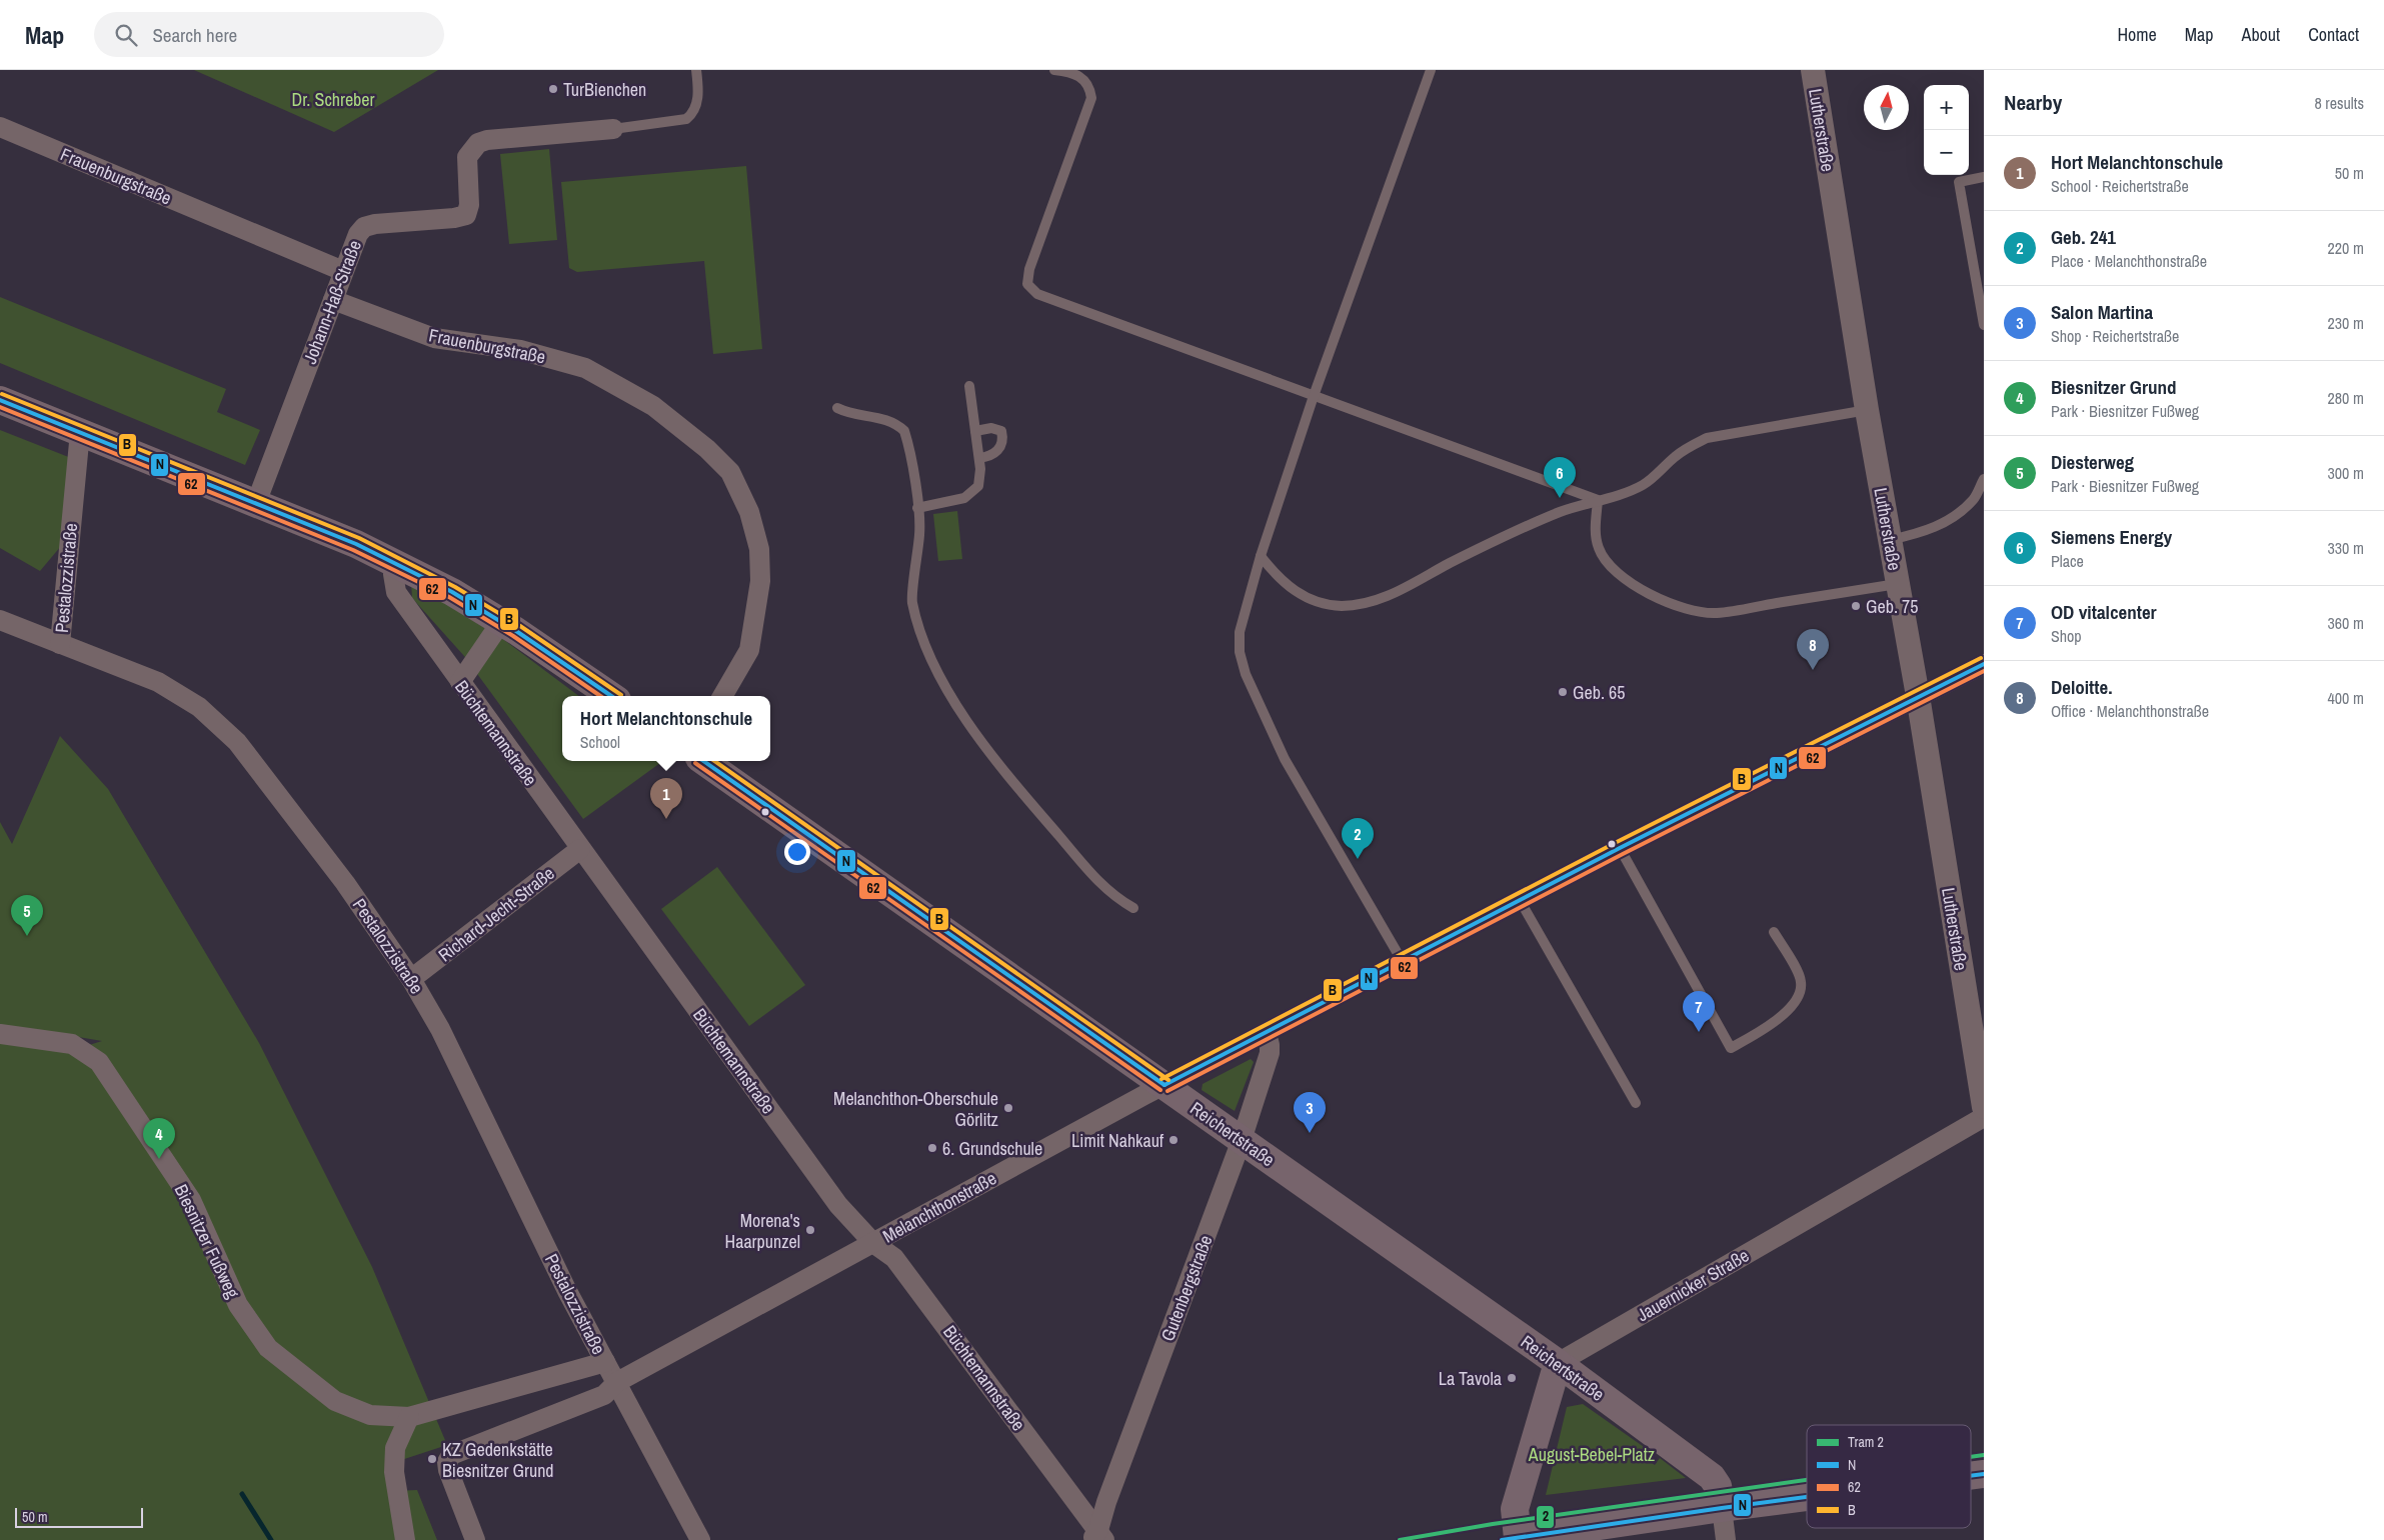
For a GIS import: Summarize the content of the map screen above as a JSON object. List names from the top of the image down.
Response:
{
  "streets": {
    "main road": ["Reichertstraße"],
    "street": [
      "Lutherstraße",
      "Frauenburgstraße",
      "Johann-Haß-Straße",
      "Pestalozzistraße",
      "Büchtemannstraße",
      "Richard-Jecht-Straße",
      "Melanchthonstraße",
      "Biesnitzer Fußweg",
      "Jauernicker Straße",
      "Gutenbergstraße"
    ]
  },
  "crossings": [
    ["Lutherstraße", "Melanchthonstraße"],
    ["Frauenburgstraße", "Johann-Haß-Straße"],
    ["Pestalozzistraße", "Richard-Jecht-Straße"],
    ["Pestalozzistraße", "Melanchthonstraße"],
    ["Pestalozzistraße", "Biesnitzer Fußweg"],
    ["Büchtemannstraße", "Richard-Jecht-Straße"],
    ["Büchtemannstraße", "Melanchthonstraße"],
    ["Büchtemannstraße", "Gutenbergstraße"],
    ["Reichertstraße", "Melanchthonstraße"],
    ["Reichertstraße", "Jauernicker Straße"],
    ["Reichertstraße", "Gutenbergstraße"],
    ["Melanchthonstraße", "Gutenbergstraße"]
  ],
  "parks": ["Dr. Schreber", "August-Bebel-Platz"],
  "places": [
    "TurBienchen",
    "Geb. 75",
    "Geb. 65",
    "Melanchthon-Oberschule Görlitz",
    "Limit Nahkauf",
    "6. Grundschule",
    "Morena's Haarpunzel",
    "La Tavola",
    "KZ Gedenkstätte Biesnitzer Grund"
  ],
  "lines": [
    "transit line B",
    "transit line N",
    "transit line 62",
    "tram line 2"
  ],
  "legend": [
    "Tram 2",
    "N",
    "62",
    "B"
  ],
  "scale_bar": "50 m",
  "north": "top",
  "page": {
    "header": "Map",
    "search": "Search here",
    "nav": [
      "Home",
      "Map",
      "About",
      "Contact"
    ],
    "heading": ["Nearby", "8 results"],
    "map_buttons": ["+", "−"],
    "list": [
      {
        "mark": "1",
        "name": "Hort Melanchtonschule",
        "note": "School · Reichertstraße",
        "value": "50 m"
      },
      {
        "mark": "2",
        "name": "Geb. 241",
        "note": "Place · Melanchthonstraße",
        "value": "220 m"
      },
      {
        "mark": "3",
        "name": "Salon Martina",
        "note": "Shop · Reichertstraße",
        "value": "230 m"
      },
      {
        "mark": "4",
        "name": "Biesnitzer Grund",
        "note": "Park · Biesnitzer Fußweg",
        "value": "280 m"
      },
      {
        "mark": "5",
        "name": "Diesterweg",
        "note": "Park · Biesnitzer Fußweg",
        "value": "300 m"
      },
      {
        "mark": "6",
        "name": "Siemens Energy",
        "note": "Place",
        "value": "330 m"
      },
      {
        "mark": "7",
        "name": "OD vitalcenter",
        "note": "Shop",
        "value": "360 m"
      },
      {
        "mark": "8",
        "name": "Deloitte.",
        "note": "Office · Melanchthonstraße",
        "value": "400 m"
      }
    ],
    "pins": [
      "6",
      "8",
      "1",
      "2",
      "5",
      "7",
      "3",
      "4"
    ],
    "popup": ["Hort Melanchtonschule", "School"],
    "scale": "50 m"
  }
}
